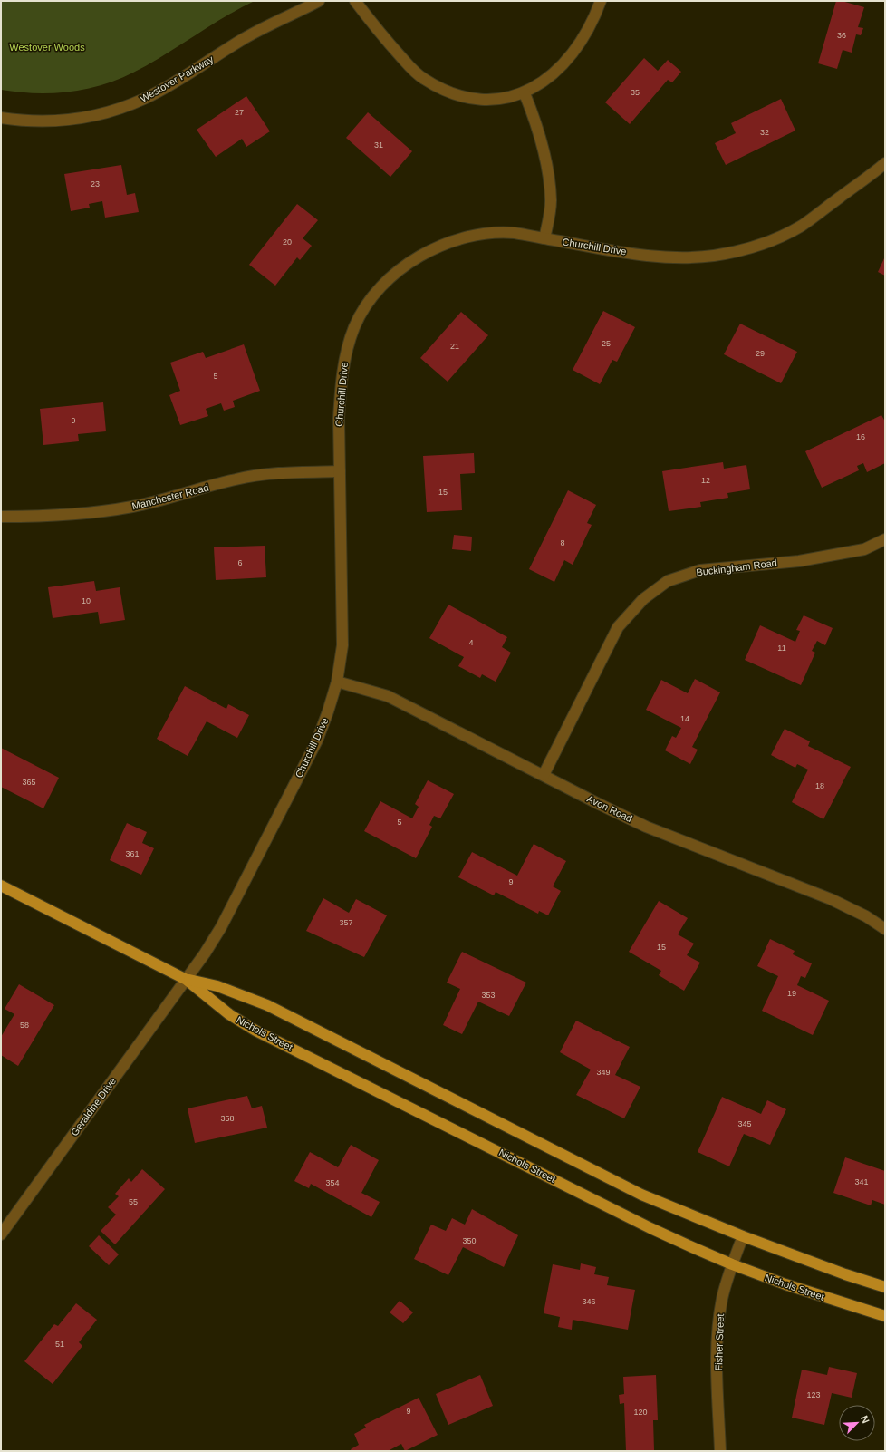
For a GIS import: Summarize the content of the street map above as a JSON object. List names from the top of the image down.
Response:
{
  "streets": {
    "main road": ["Nichols Street"],
    "street": [
      "Westover Parkway",
      "Churchill Drive",
      "Manchester Road",
      "Buckingham Road",
      "Avon Road",
      "Geraldine Drive",
      "Fisher Street"
    ]
  },
  "crossings": [
    ["Churchill Drive", "Manchester Road"],
    ["Churchill Drive", "Avon Road"],
    ["Churchill Drive", "Nichols Street"],
    ["Churchill Drive", "Geraldine Drive"],
    ["Buckingham Road", "Avon Road"],
    ["Nichols Street", "Geraldine Drive"],
    ["Nichols Street", "Fisher Street"]
  ],
  "parks": ["Westover Woods"],
  "house_numbers": [
    "36",
    "35",
    "27",
    "32",
    "31",
    "23",
    "20",
    "25",
    "21",
    "29",
    "5",
    "9",
    "16",
    "12",
    "15",
    "8",
    "6",
    "10",
    "4",
    "11",
    "14",
    "365",
    "18",
    "5",
    "361",
    "9",
    "357",
    "15",
    "19",
    "353",
    "58",
    "349",
    "358",
    "345",
    "341",
    "354",
    "55",
    "350",
    "346",
    "51",
    "123",
    "9",
    "120"
  ],
  "north": "top right"
}
